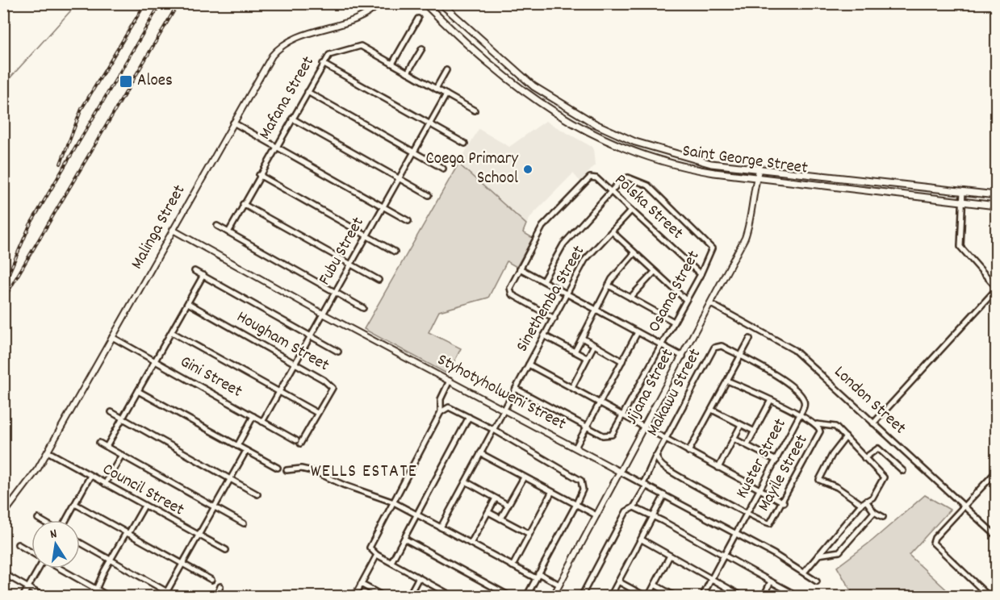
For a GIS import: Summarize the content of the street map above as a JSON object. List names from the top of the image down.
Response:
{
  "streets": {
    "main road": ["Saint George Street"],
    "street": [
      "Mafana Street",
      "Polska Street",
      "Malinga Street",
      "Fubu Street",
      "Osama Street",
      "Sinethemba Street",
      "Hougham Street",
      "Gini Street",
      "Jijana Street",
      "Styhotyholweni Street",
      "Makawu Street",
      "London Street",
      "Kuster Street",
      "Mayile Street",
      "Council Street"
    ]
  },
  "crossings": [
    ["Mafana Street", "Fubu Street"],
    ["Saint George Street", "Jijana Street"],
    ["Polska Street", "Osama Street"],
    ["Polska Street", "Sinethemba Street"],
    ["Malinga Street", "Gini Street"],
    ["Malinga Street", "Styhotyholweni Street"],
    ["Malinga Street", "Council Street"],
    ["Fubu Street", "Hougham Street"],
    ["Fubu Street", "Gini Street"],
    ["Fubu Street", "Styhotyholweni Street"],
    ["Osama Street", "Sinethemba Street"],
    ["Sinethemba Street", "Styhotyholweni Street"],
    ["Hougham Street", "Gini Street"],
    ["Jijana Street", "Styhotyholweni Street"],
    ["Jijana Street", "London Street"],
    ["Styhotyholweni Street", "Kuster Street"],
    ["Makawu Street", "Kuster Street"],
    ["Makawu Street", "Mayile Street"],
    ["Kuster Street", "Mayile Street"]
  ],
  "districts": ["WELLS ESTATE"],
  "places": {
    "transit": ["Aloes"],
    "other": ["Coega Primary School"]
  },
  "north": "top"
}
